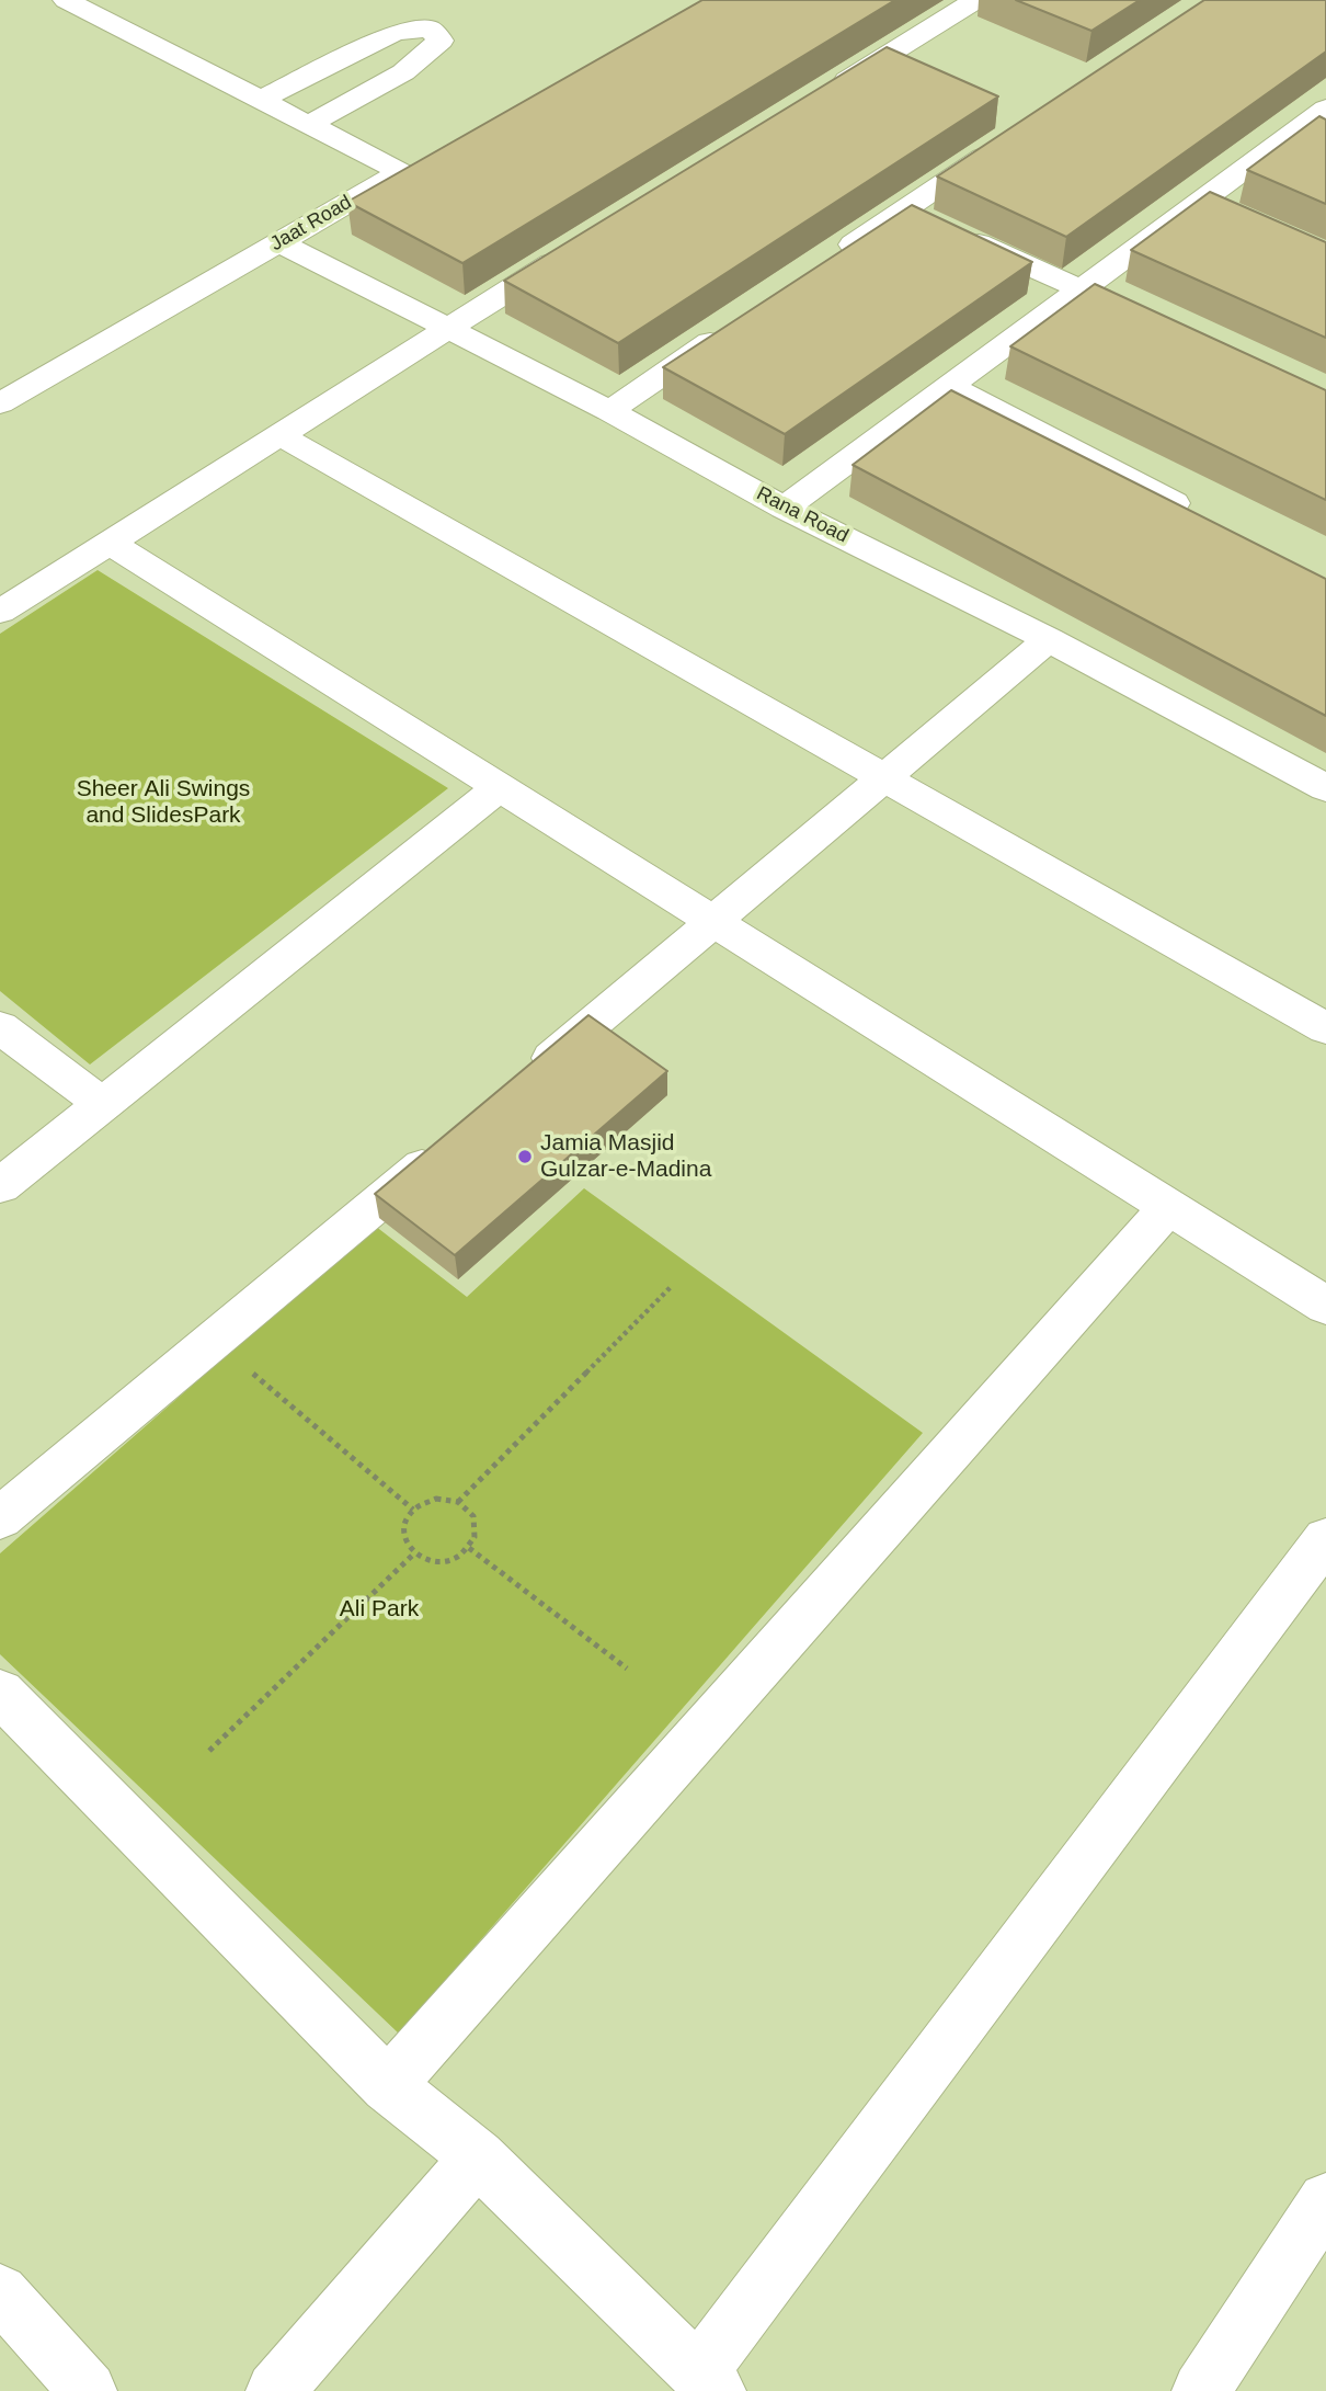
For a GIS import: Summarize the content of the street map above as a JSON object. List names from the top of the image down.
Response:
{
  "streets": {
    "street": ["Jaat Road", "Rana Road"]
  },
  "crossings": [
    ["Jaat Road", "Rana Road"]
  ],
  "parks": ["Sheer Ali Swings and SlidesPark", "Ali Park"],
  "places": ["Jamia Masjid Gulzar-e-Madina"]
}
